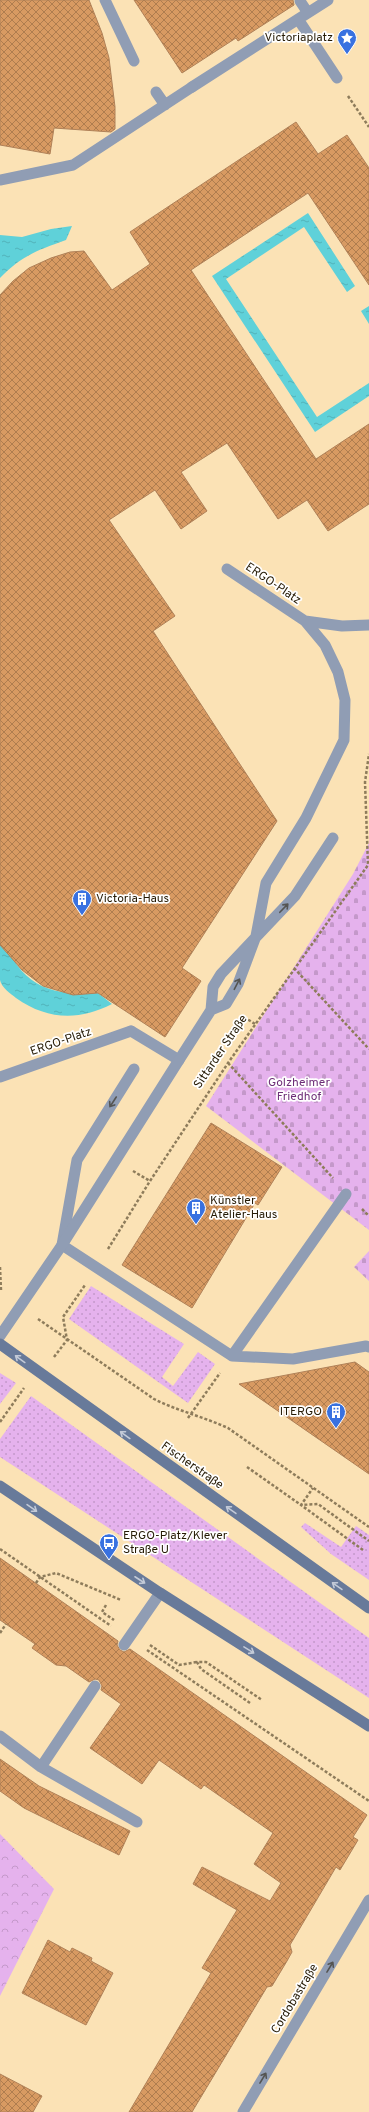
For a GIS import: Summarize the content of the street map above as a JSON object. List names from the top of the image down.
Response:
{
  "streets": {
    "main road": ["Fischerstraße"],
    "street": ["ERGO-Platz", "Sittarder Straße", "Cordobastraße"]
  },
  "crossings": [
    ["ERGO-Platz", "Sittarder Straße"]
  ],
  "one_way": ["Fischerstraße", "Cordobastraße"],
  "parks": ["Golzheimer Friedhof"],
  "places": {
    "place": ["Victoriaplatz"],
    "building": ["Victoria-Haus", "Künstler Atelier-Haus", "ITERGO"],
    "bus stop": ["ERGO-Platz/Klever Straße U"]
  }
}
